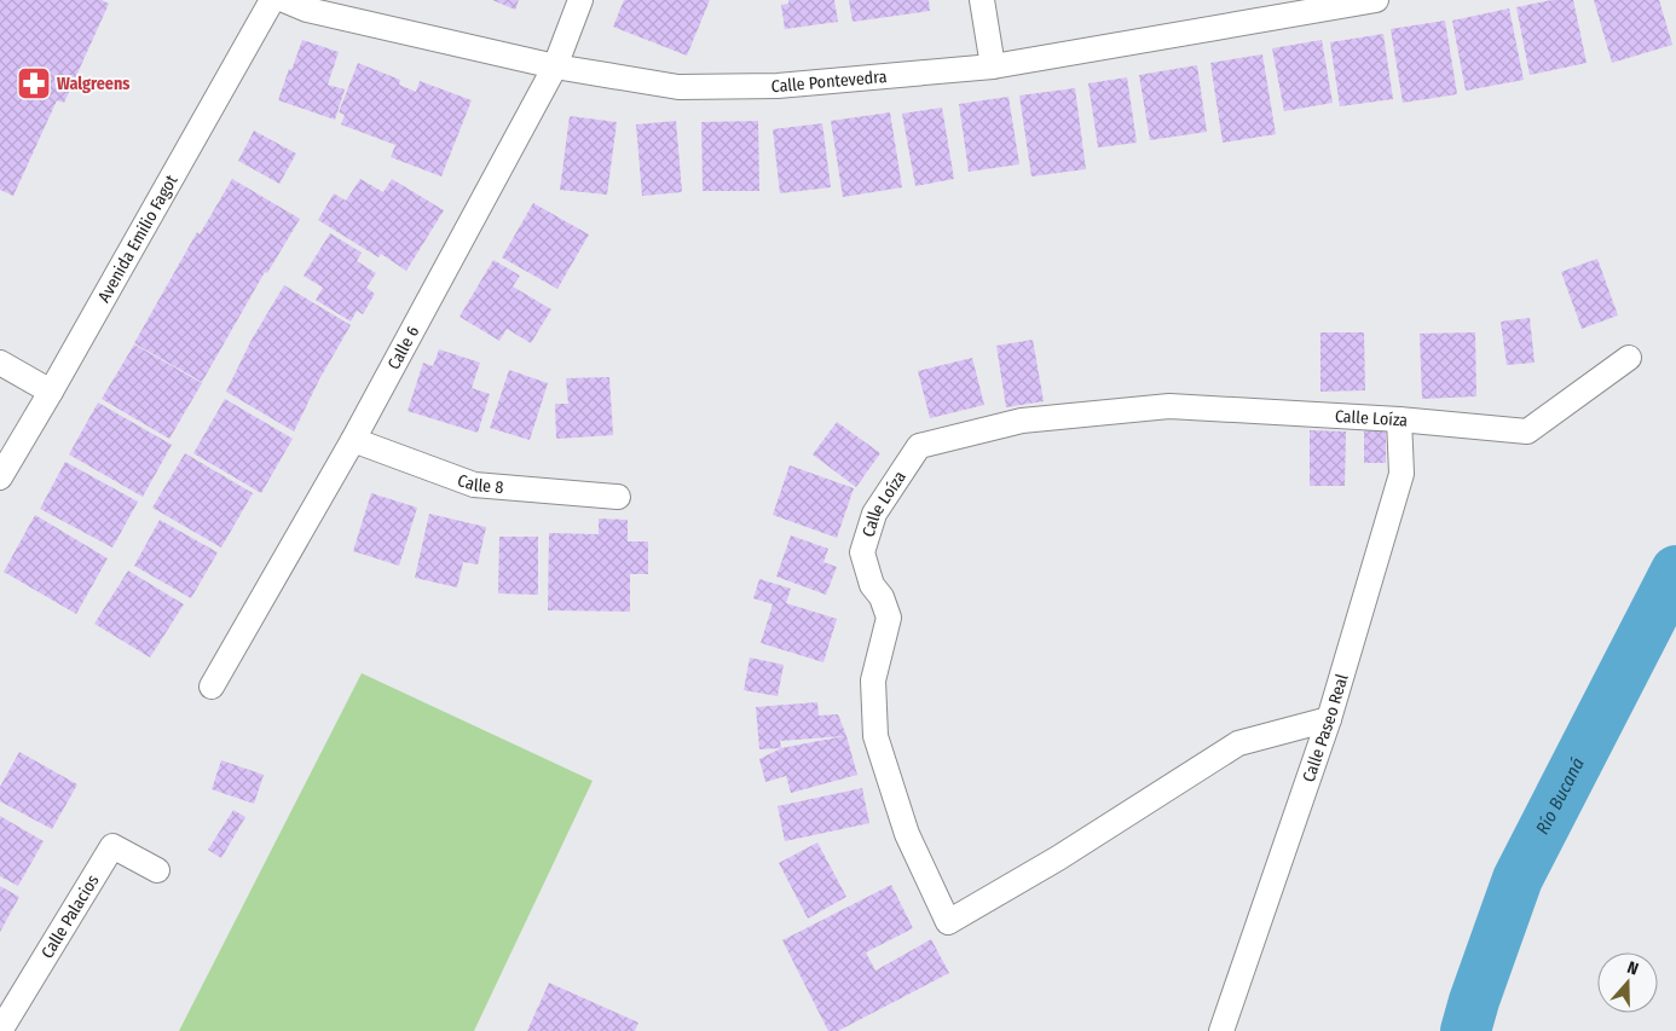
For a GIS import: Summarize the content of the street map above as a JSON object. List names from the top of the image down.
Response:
{
  "streets": {
    "street": [
      "Calle Pontevedra",
      "Avenida Emilio Fagot",
      "Calle 6",
      "Calle Loíza",
      "Calle 8",
      "Calle Paseo Real",
      "Calle Palacios"
    ]
  },
  "crossings": [
    ["Calle Pontevedra", "Calle 6"],
    ["Calle 6", "Calle 8"],
    ["Calle Loíza", "Calle Paseo Real"]
  ],
  "water": ["Río Bucaná"],
  "places": {
    "pharmacy": ["Walgreens"]
  },
  "north": "top"
}
